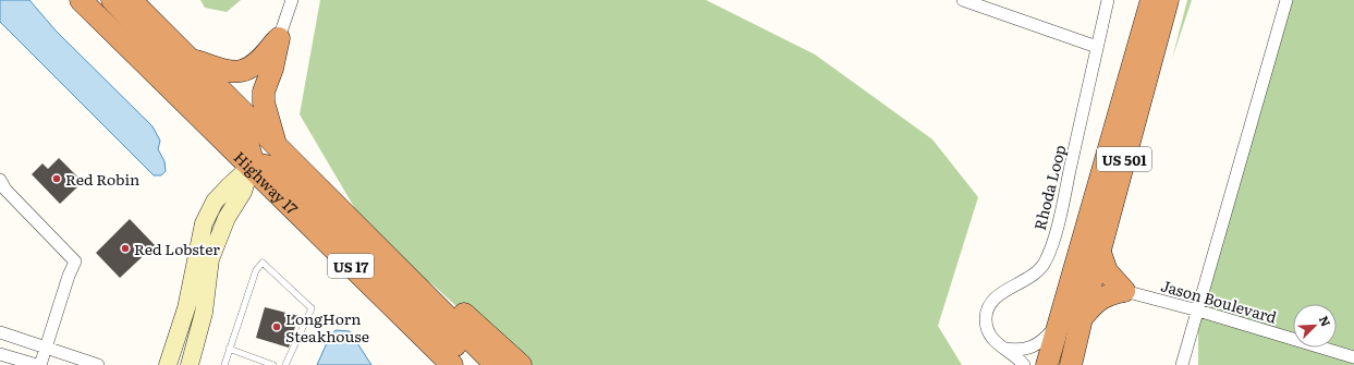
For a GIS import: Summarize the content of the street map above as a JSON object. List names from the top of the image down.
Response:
{
  "streets": {
    "highway": ["US 501", "Highway 17", "US 17"],
    "street": ["Rhoda Loop", "Jason Boulevard"]
  },
  "places": ["Red Robin", "Red Lobster", "LongHorn Steakhouse"],
  "north": "top right"
}
